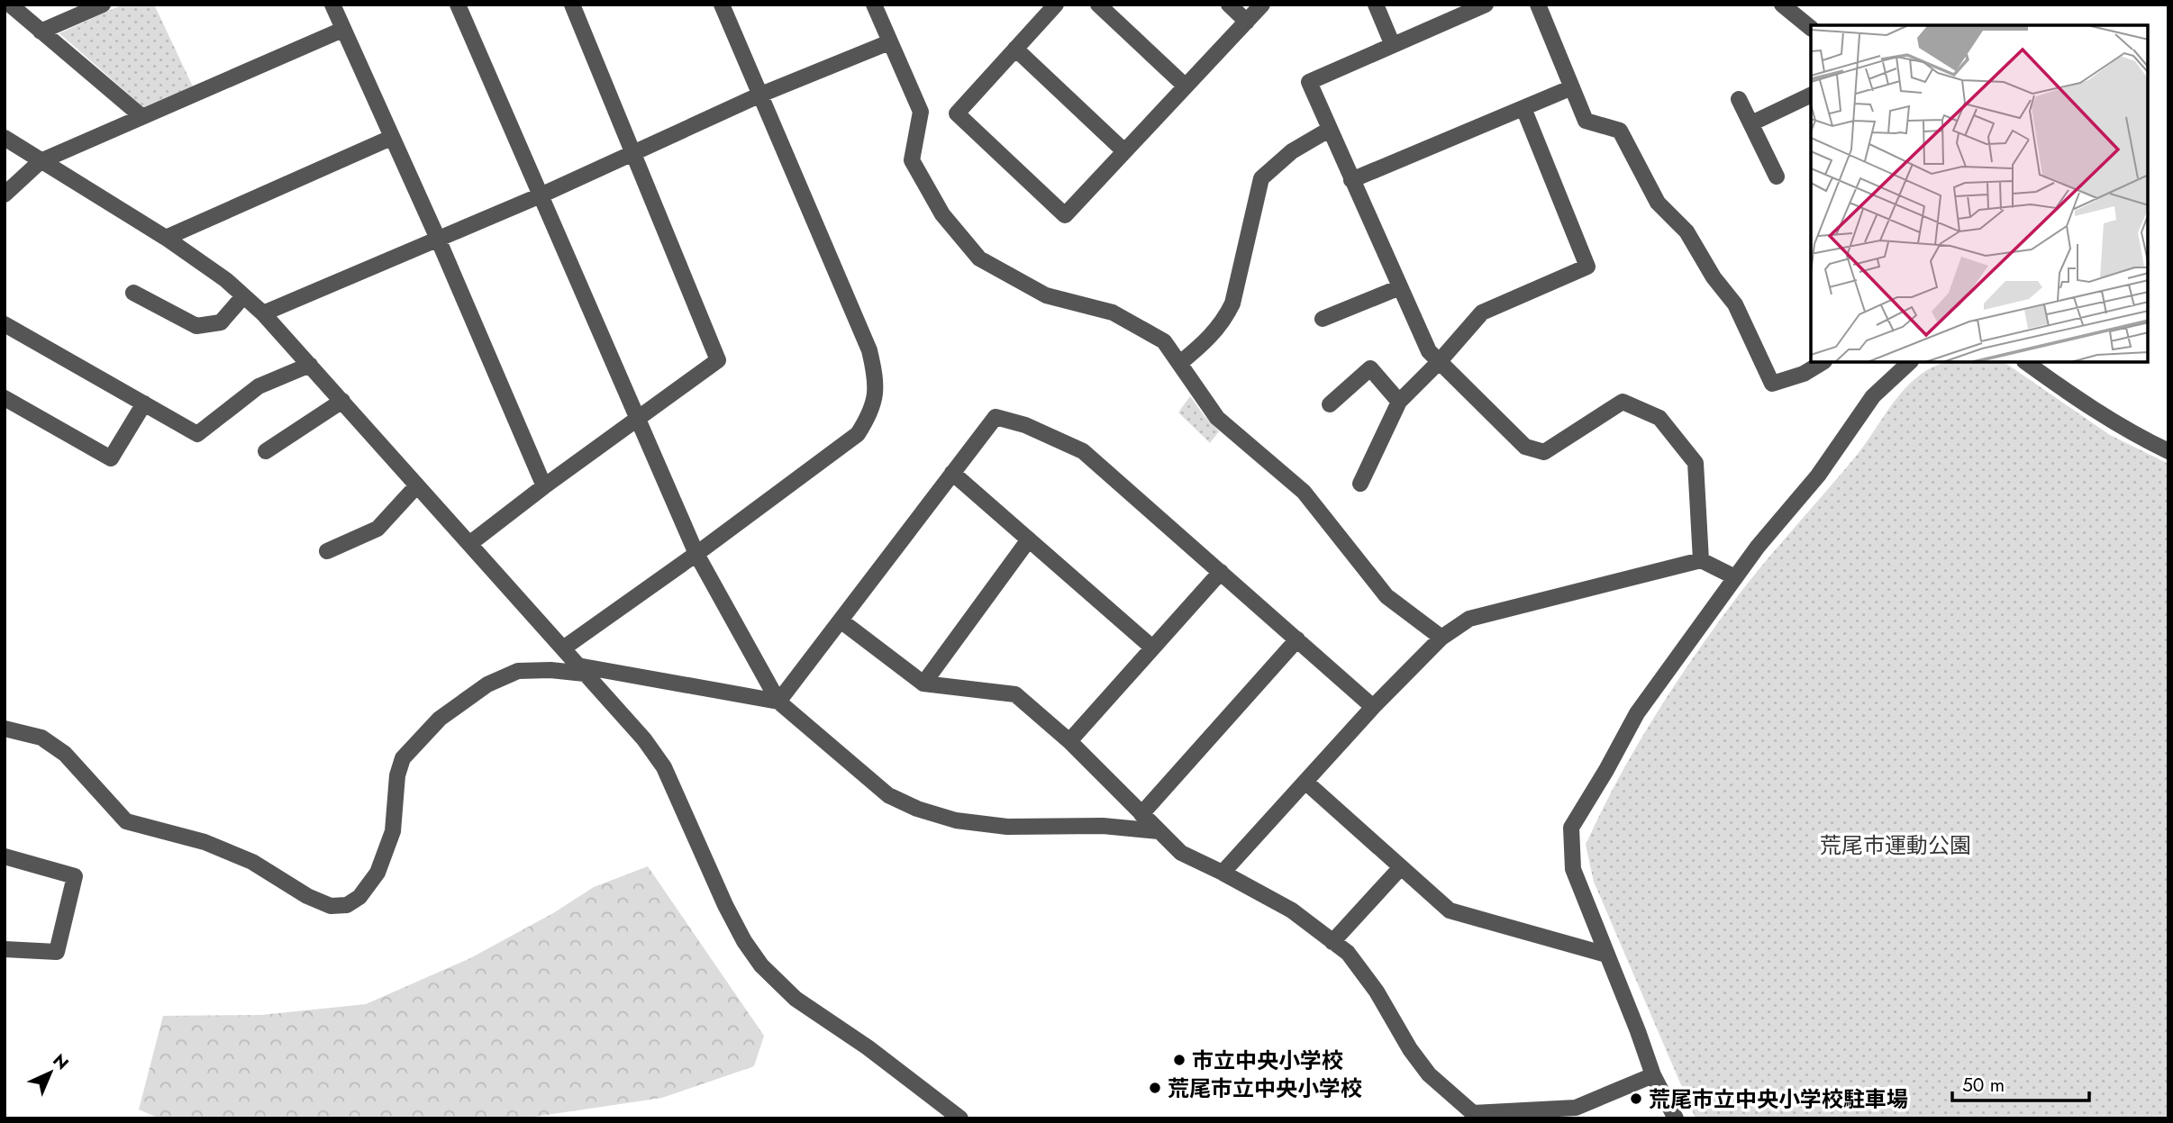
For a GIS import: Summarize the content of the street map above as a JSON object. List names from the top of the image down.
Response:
{
  "parks": ["荒尾市運動公園"],
  "places": ["市立中央小学校", "荒尾市立中央小学校", "荒尾市立中央小学校駐車場"],
  "scale_bar": "50 m",
  "north": "top right"
}
